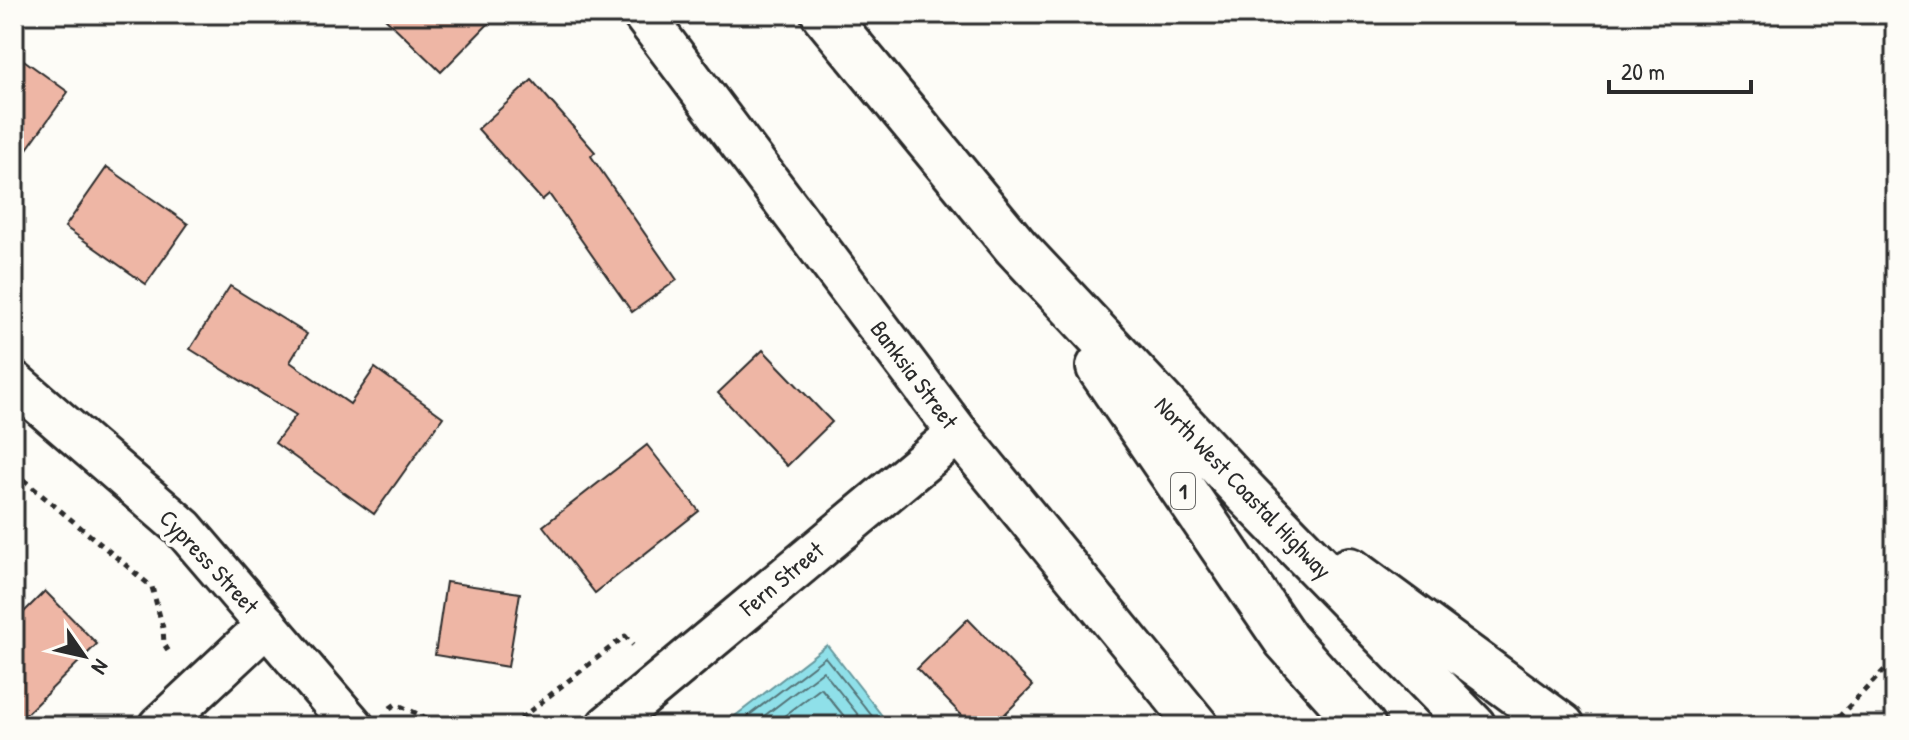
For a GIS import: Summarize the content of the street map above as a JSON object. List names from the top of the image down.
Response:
{
  "streets": {
    "highway": ["North West Coastal Highway", "1"],
    "street": ["Banksia Street", "Cypress Street", "Fern Street"]
  },
  "crossings": [
    ["Banksia Street", "Fern Street"]
  ],
  "scale_bar": "20 m",
  "north": "bottom right"
}
